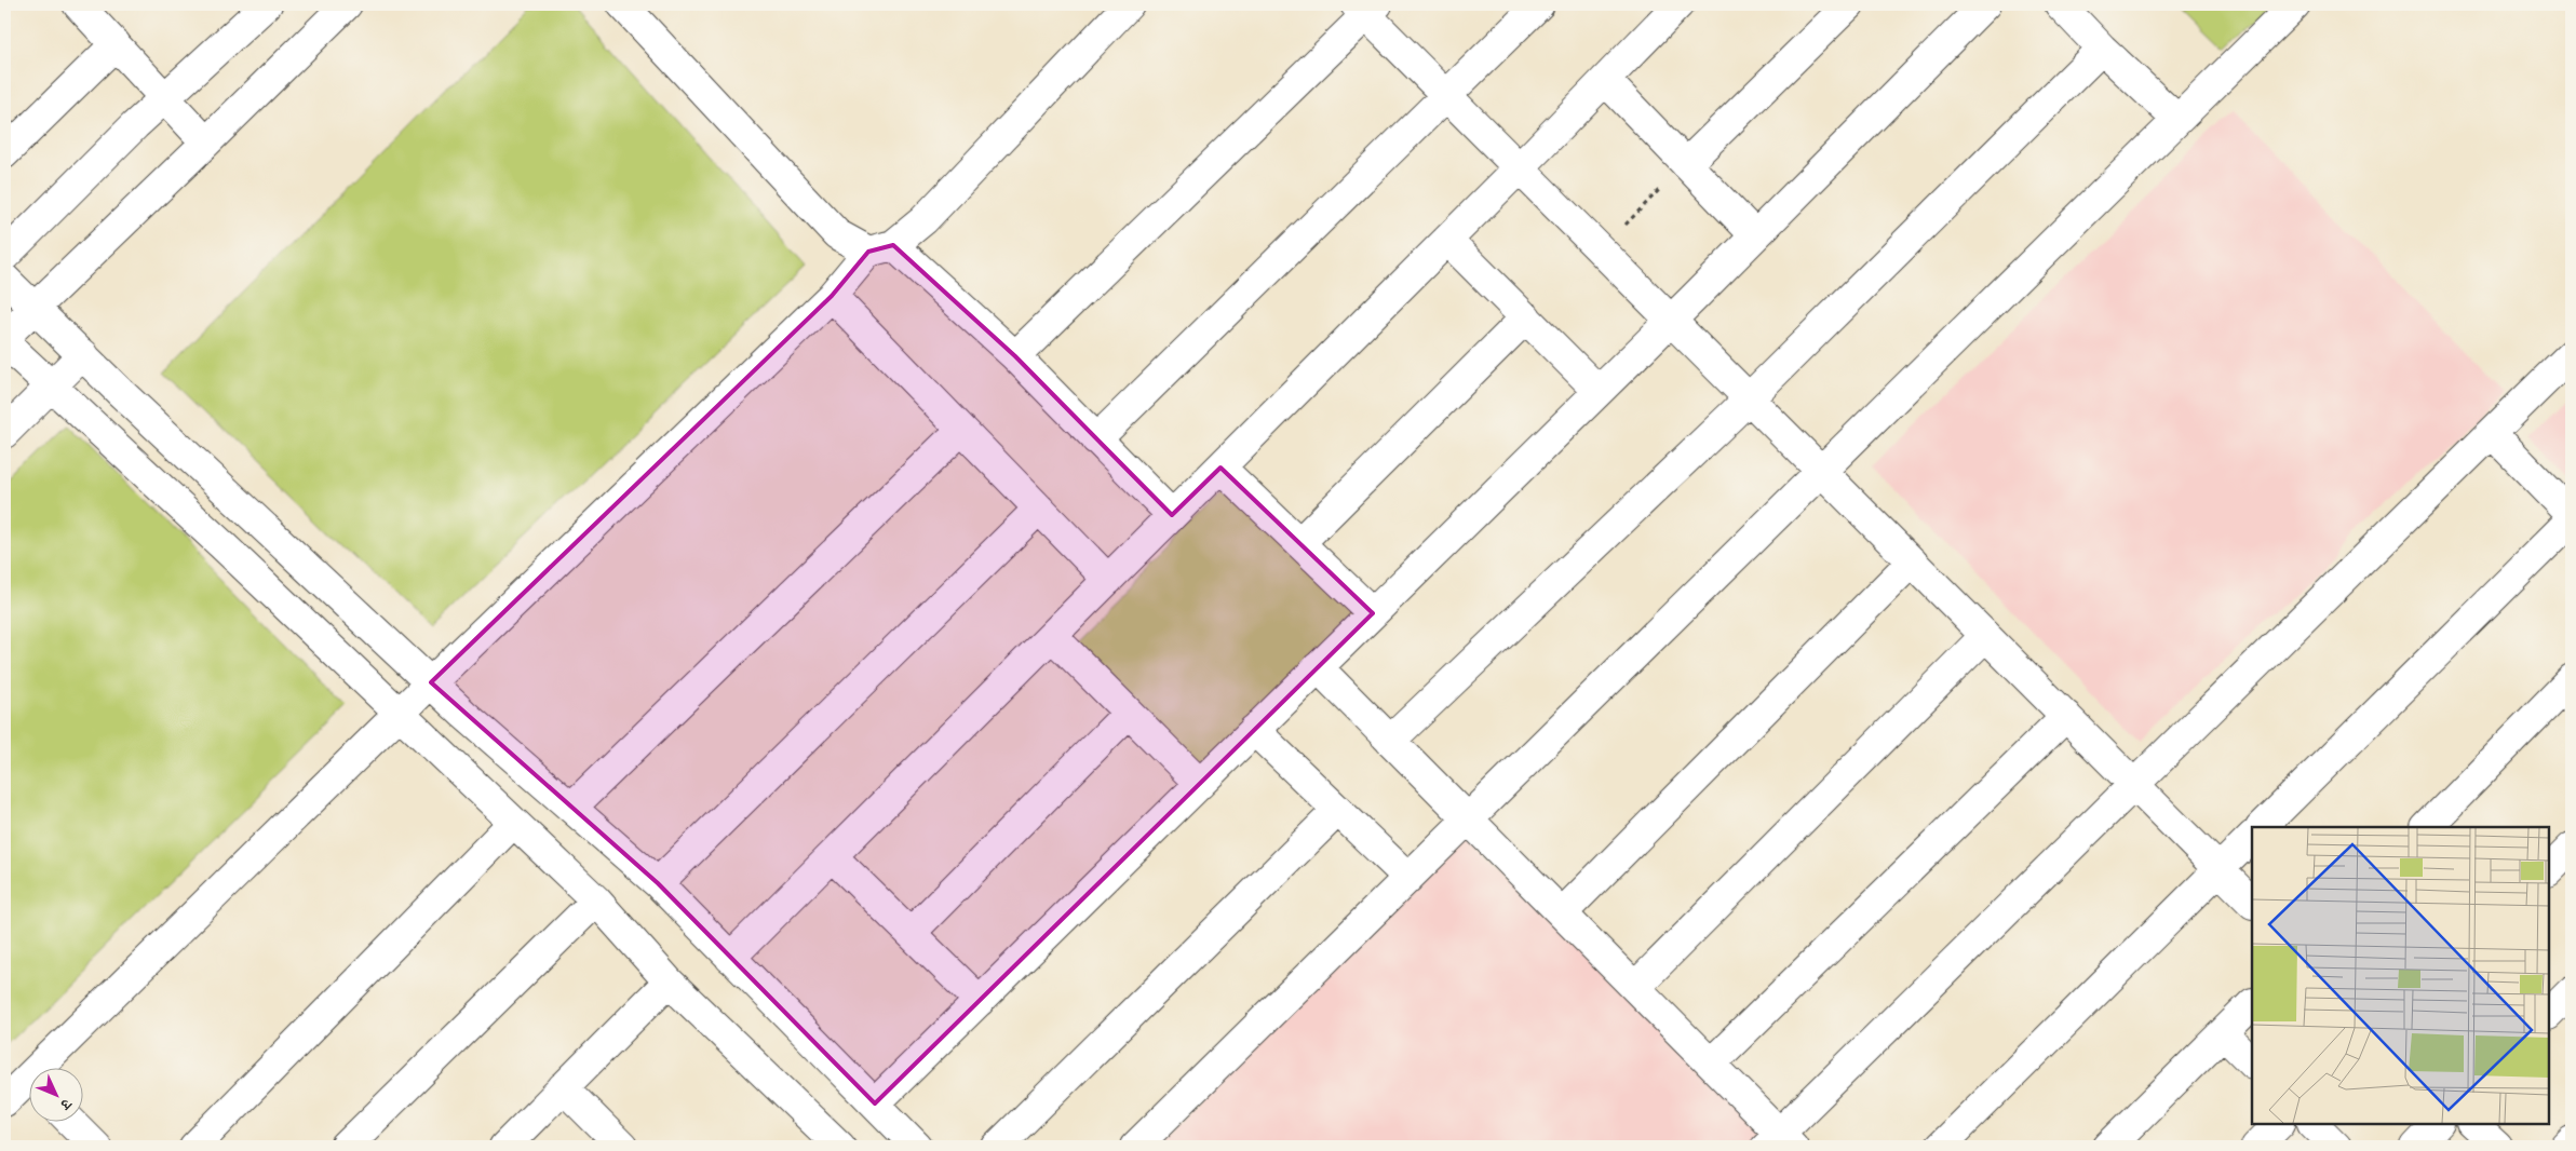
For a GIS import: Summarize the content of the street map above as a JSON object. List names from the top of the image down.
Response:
{
  "north": "bottom right"
}
